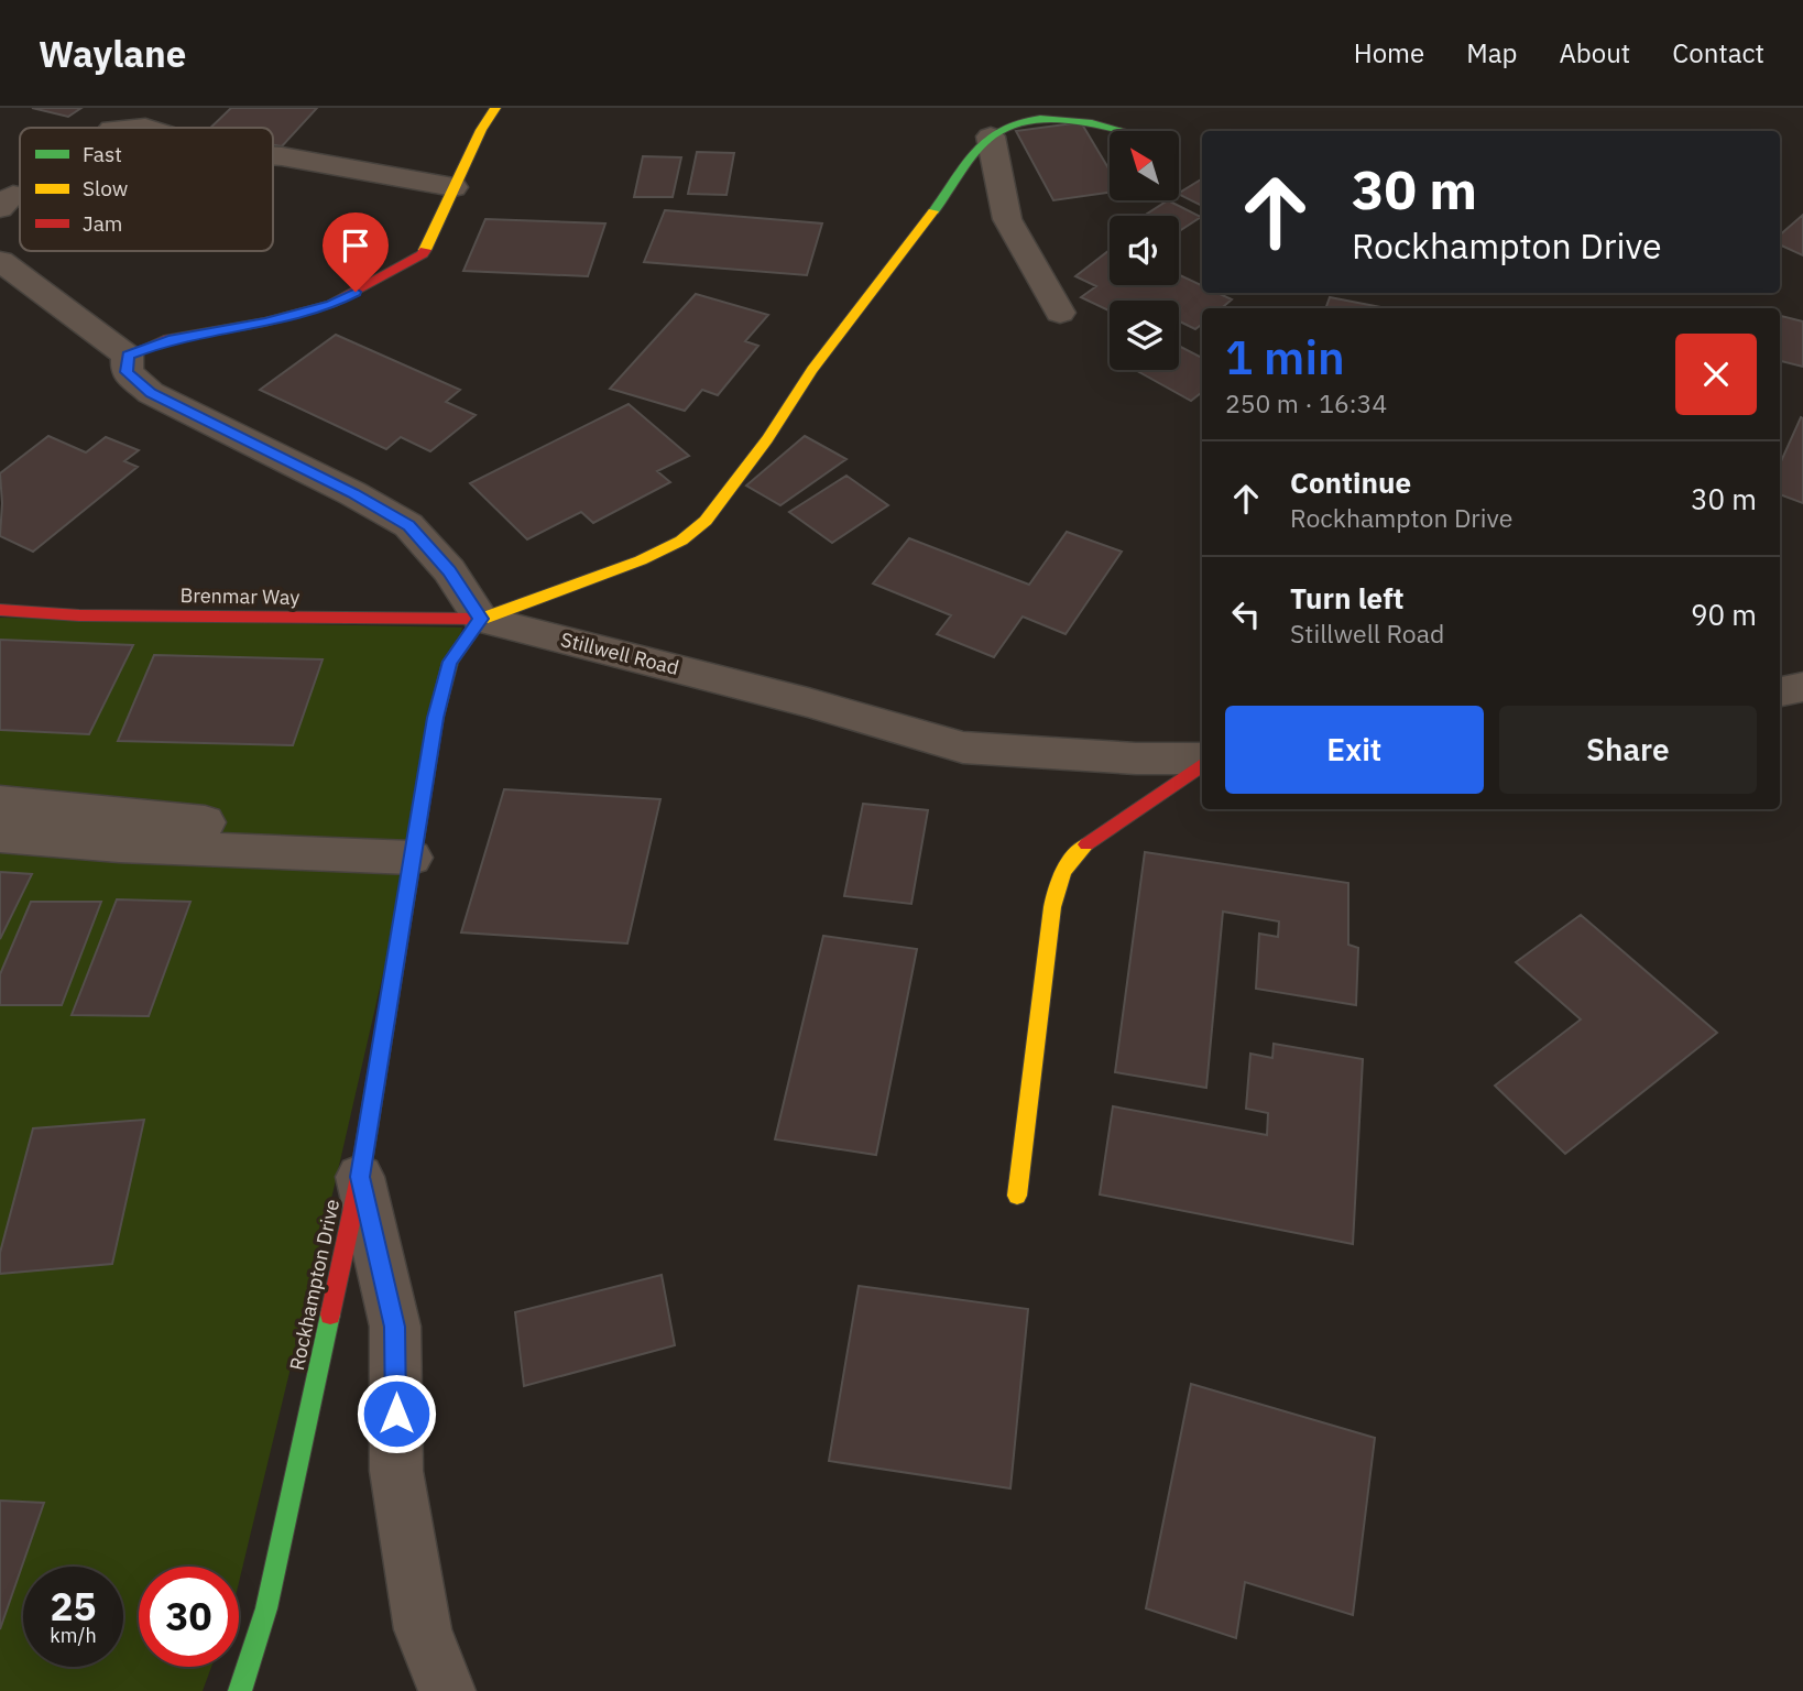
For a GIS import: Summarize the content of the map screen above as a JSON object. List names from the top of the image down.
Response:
{
  "streets": {
    "street": ["Brenmar Way", "Stillwell Road", "Rockhampton Drive"]
  },
  "crossings": [
    ["Brenmar Way", "Stillwell Road"],
    ["Brenmar Way", "Rockhampton Drive"],
    ["Stillwell Road", "Rockhampton Drive"]
  ],
  "legend": ["Fast", "Slow", "Jam"],
  "north": "top left",
  "page": {
    "header": "Waylane",
    "nav": [
      "Home",
      "Map",
      "About",
      "Contact"
    ],
    "turn": ["30 m", "Rockhampton Drive"],
    "heading": ["1 min", "250 m · 16:34"],
    "list": [
      {
        "name": "Continue",
        "note": "Rockhampton Drive",
        "value": "30 m"
      },
      {
        "name": "Turn left",
        "note": "Stillwell Road",
        "value": "90 m"
      }
    ],
    "buttons": ["Exit", "Share"],
    "speed": "25 km/h",
    "limit": "30"
  }
}
